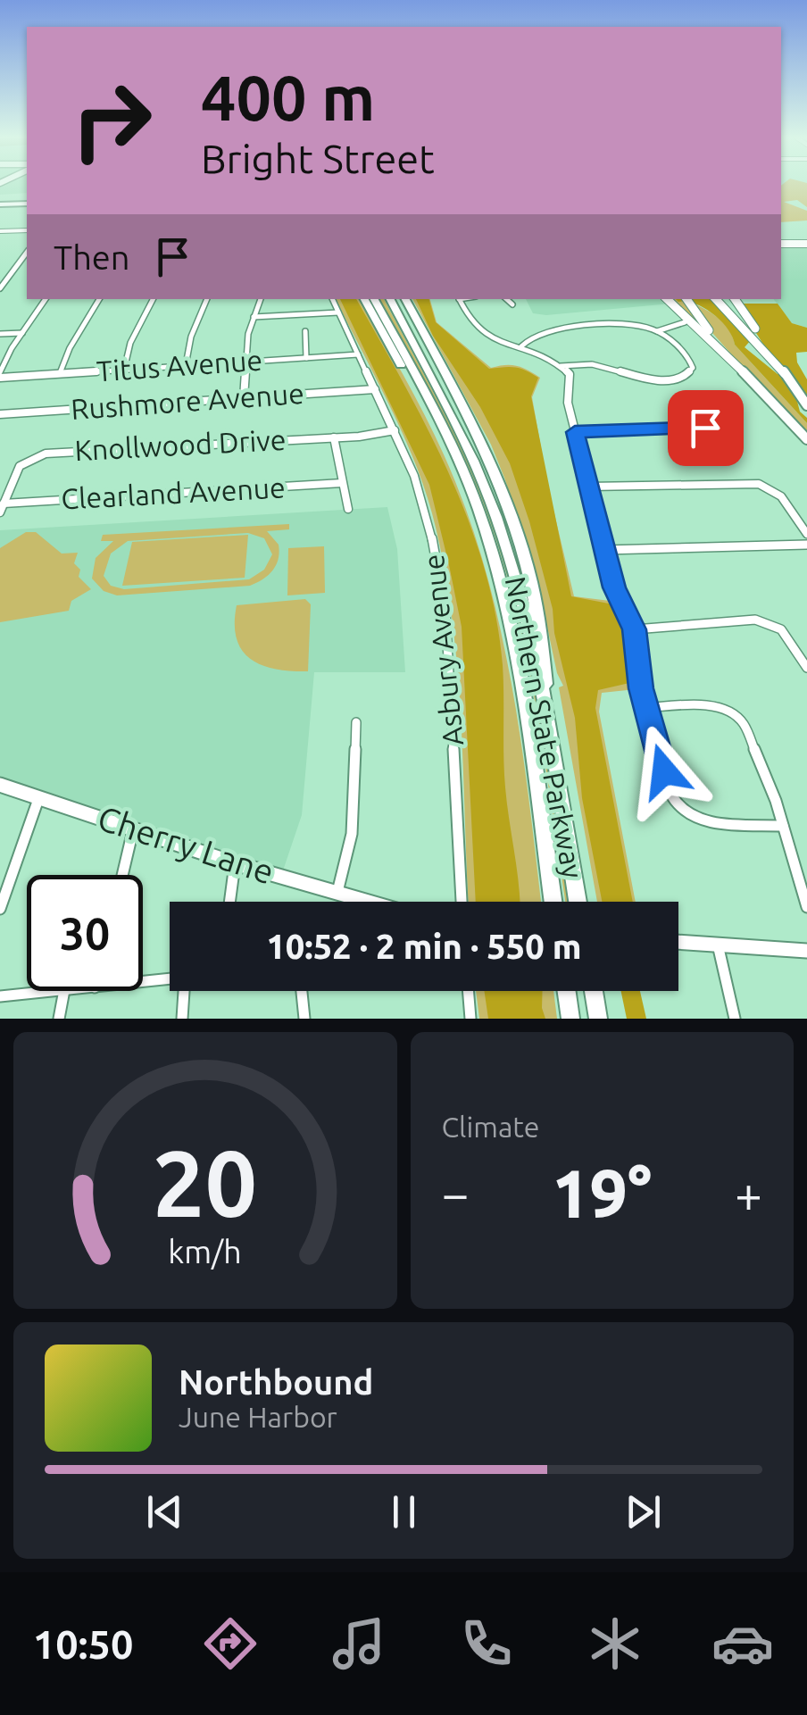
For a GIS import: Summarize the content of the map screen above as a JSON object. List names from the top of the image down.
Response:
{
  "streets": {
    "highway": ["Northern State Parkway"],
    "street": [
      "Titus Avenue",
      "Rushmore Avenue",
      "Knollwood Drive",
      "Clearland Avenue",
      "Asbury Avenue",
      "Cherry Lane"
    ]
  },
  "crossings": [
    ["Titus Avenue", "Asbury Avenue"],
    ["Rushmore Avenue", "Asbury Avenue"],
    ["Knollwood Drive", "Clearland Avenue"],
    ["Knollwood Drive", "Asbury Avenue"]
  ],
  "page": {
    "turn": ["400 m", "Bright Street"],
    "then": "Then",
    "limit": "30",
    "trip": "10:52 · 2 min · 550 m",
    "tile": "Climate",
    "heat": ["−", "19°", "+"],
    "song": ["Northbound", "June Harbor"],
    "tabs": "10:50",
    "gauge": ["20", "km/h"]
  }
}
